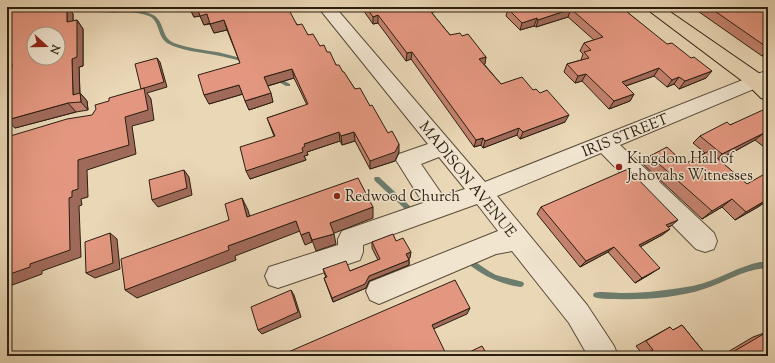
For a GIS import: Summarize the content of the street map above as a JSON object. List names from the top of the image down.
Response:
{
  "streets": {
    "street": ["IRIS STREET", "MADISON AVENUE"]
  },
  "crossings": [
    ["IRIS STREET", "MADISON AVENUE"]
  ],
  "places": ["Kingdom Hall of Jehovahs Witnesses", "Redwood Church"],
  "north": "right"
}
